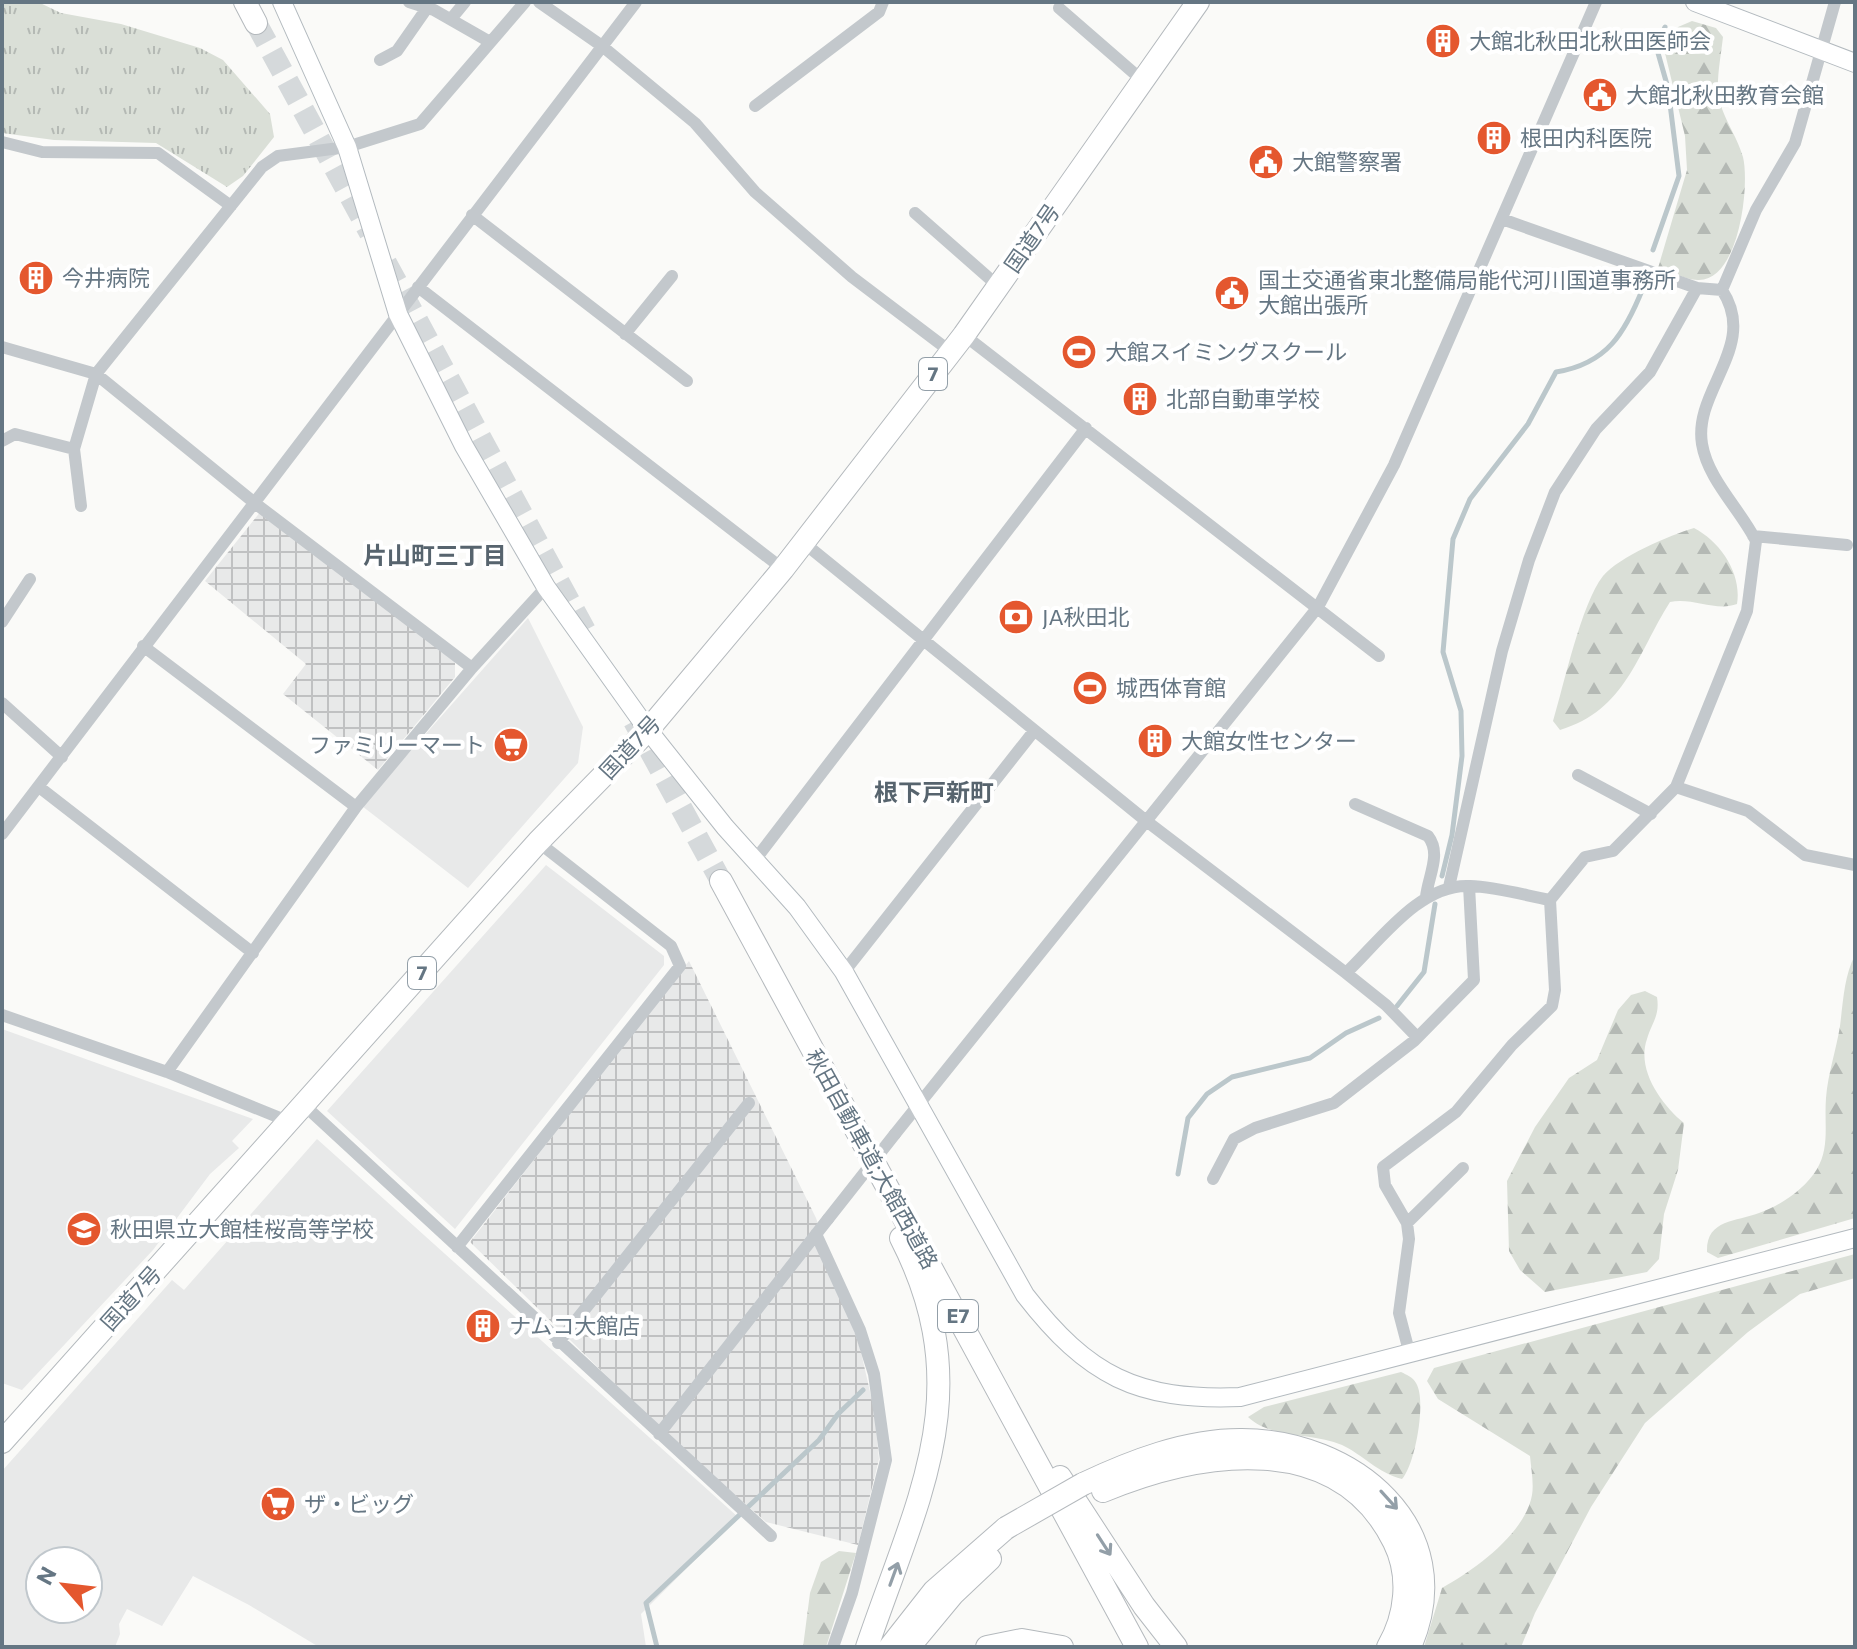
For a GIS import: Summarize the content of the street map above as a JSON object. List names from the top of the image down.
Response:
{
  "streets": {
    "highway": [
      "国道7号",
      "7",
      "秋田自動車道;大館西道路",
      "E7"
    ]
  },
  "districts": ["片山町三丁目", "根下戸新町"],
  "places": {
    "building": [
      "大館北秋田北秋田医師会",
      "根田内科医院",
      "今井病院",
      "北部自動車学校",
      "大館女性センター",
      "ナムコ大館店"
    ],
    "public building": ["大館北秋田教育会館", "大館警察署", "国土交通省東北整備局能代河川国道事務所 大館出張所"],
    "sports": ["大館スイミングスクール", "城西体育館"],
    "bank": ["JA秋田北"],
    "supermarket": ["ファミリーマート", "ザ・ビッグ"],
    "school or university": ["秋田県立大館桂桜高等学校"]
  },
  "north": "top left"
}
